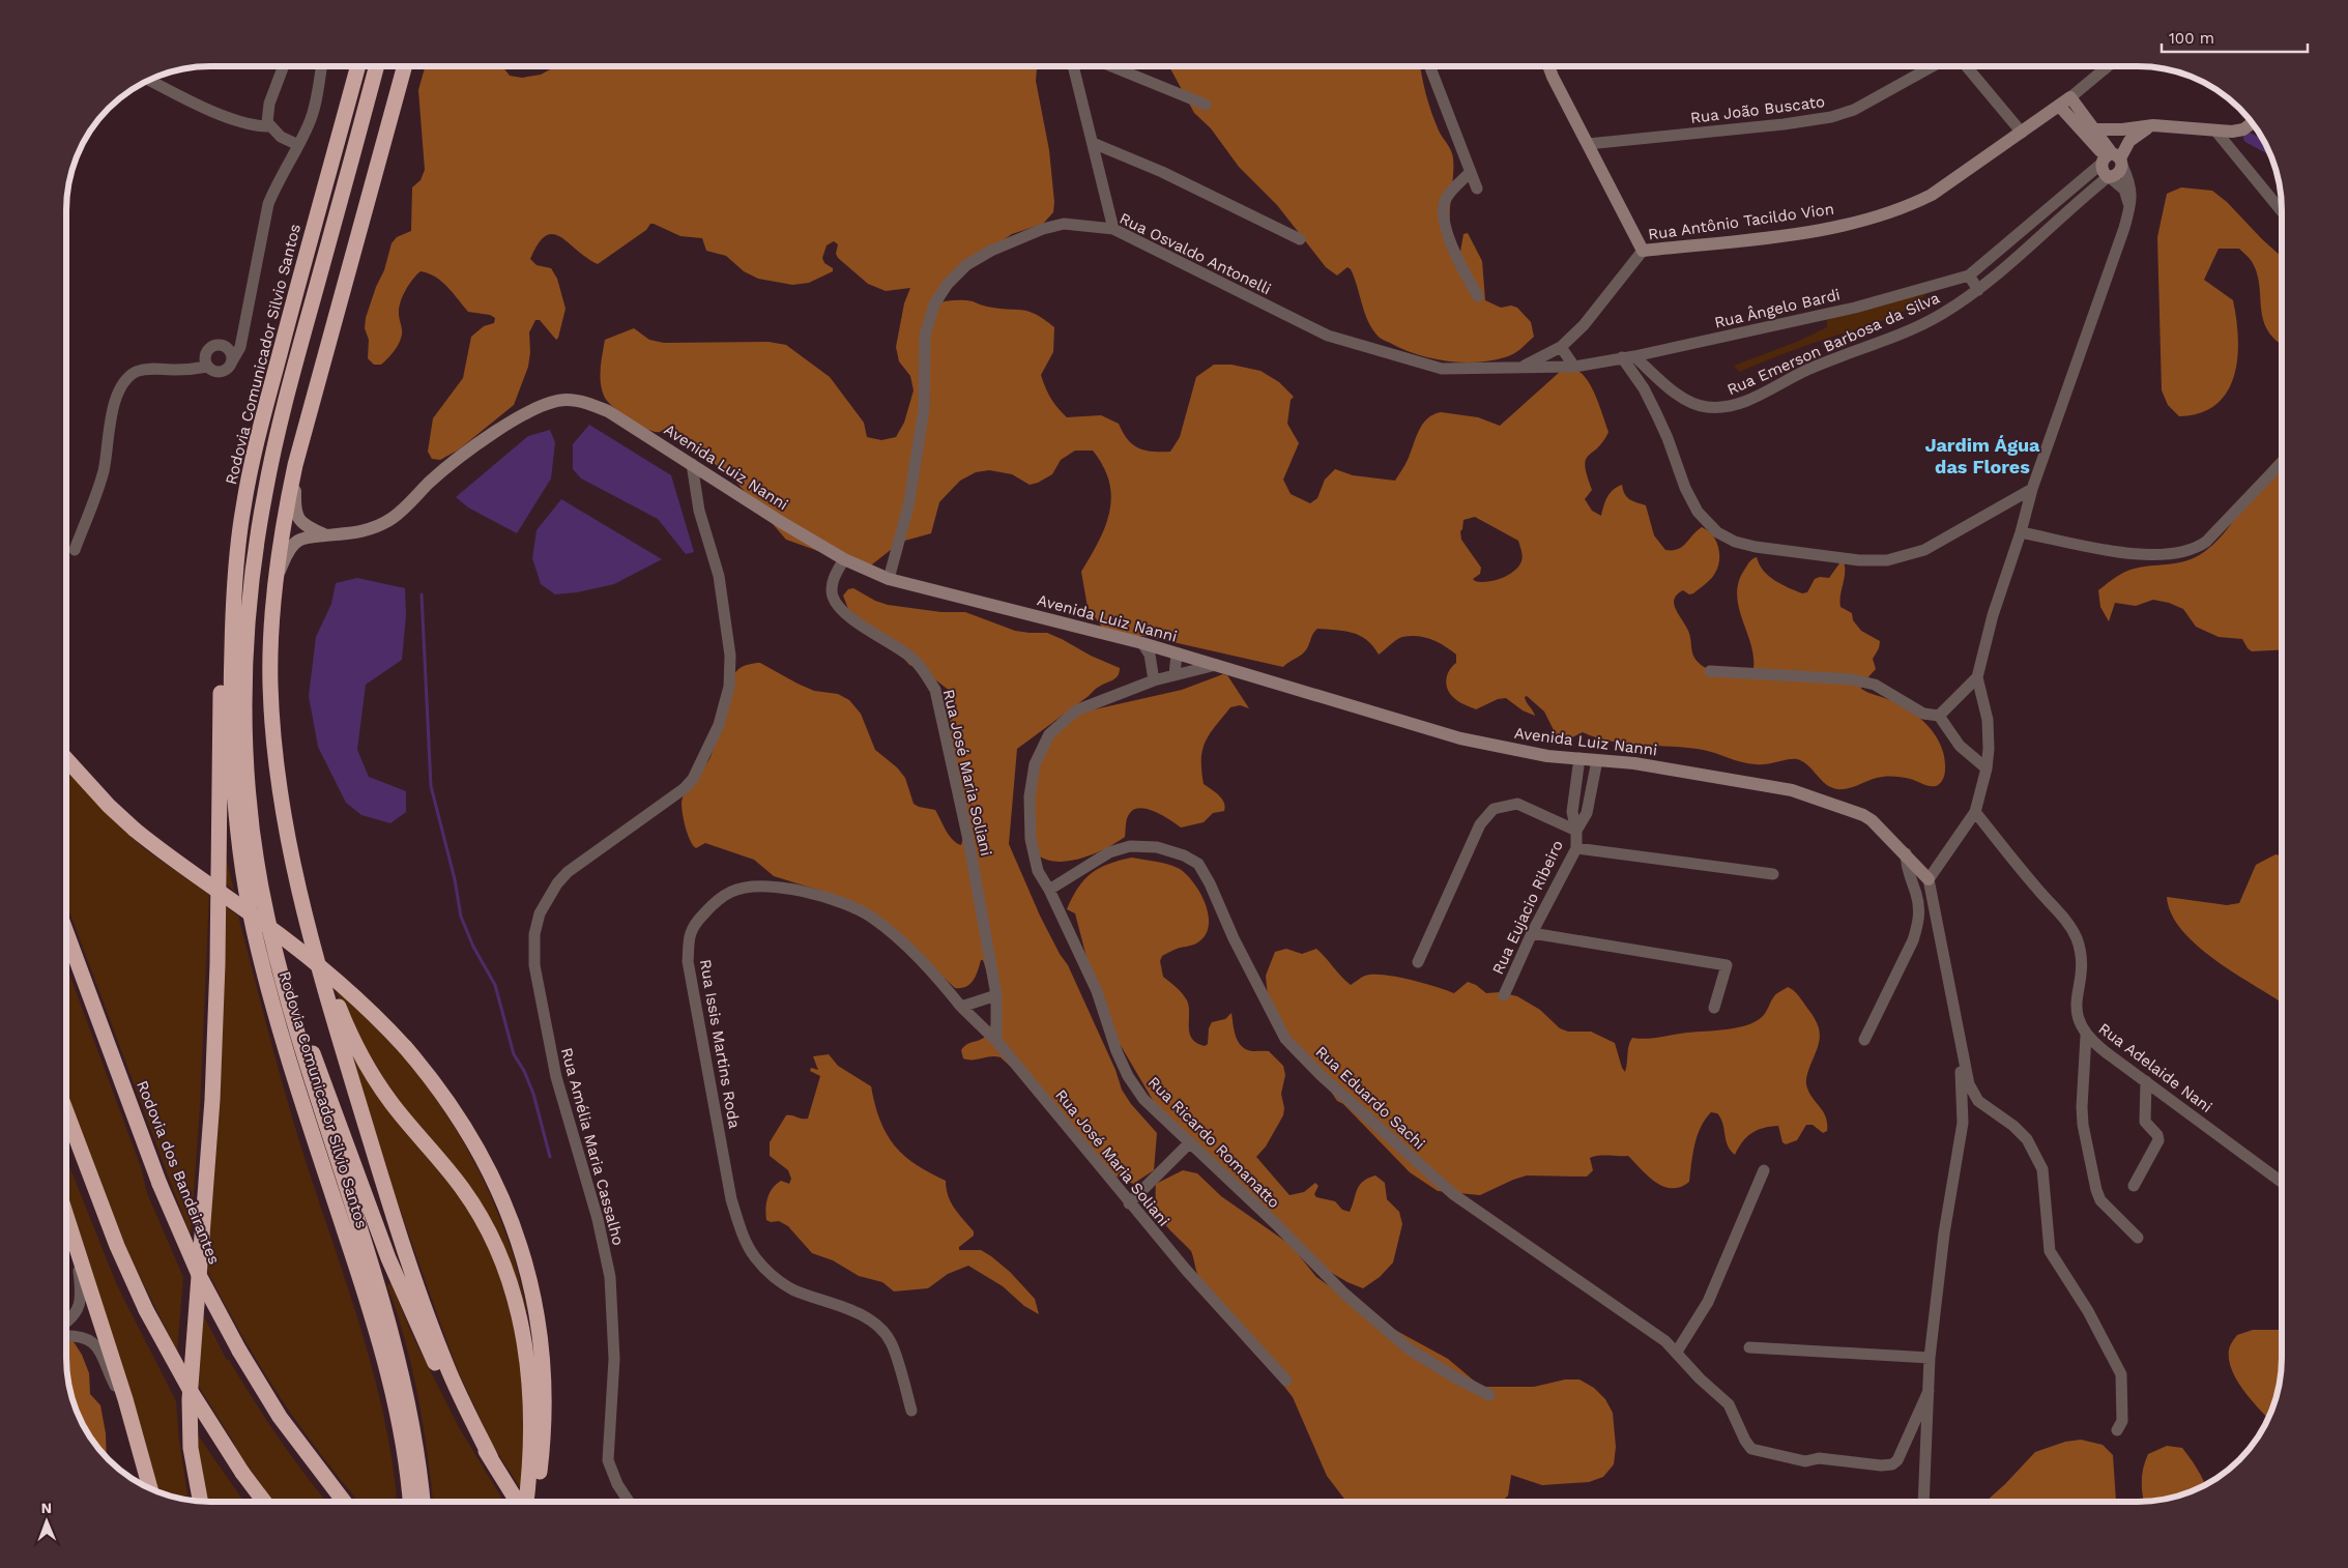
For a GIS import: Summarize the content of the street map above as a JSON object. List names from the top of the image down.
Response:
{
  "streets": {
    "highway": ["Rodovia Comunicador Silvio Santos", "Rodovia dos Bandeirantes"],
    "street": [
      "Rua João Buscato",
      "Rua Antônio Tacildo Vion",
      "Rua Osvaldo Antonelli",
      "Rua Ângelo Bardi",
      "Rua Emerson Barbosa da Silva",
      "Avenida Luiz Nanni",
      "Rua José Maria Soliani",
      "Rua Eujacio Ribeiro",
      "Rua Issis Martins Roda",
      "Rua Adelaide Nani",
      "Rua Eduardo Sachi",
      "Rua Ricardo Romanatto",
      "Rua Amélia Maria Cassalho"
    ]
  },
  "crossings": [
    ["Rua Antônio Tacildo Vion", "Rua Osvaldo Antonelli"],
    ["Rua Antônio Tacildo Vion", "Rua Ângelo Bardi"],
    ["Rua Osvaldo Antonelli", "Rua Ângelo Bardi"],
    ["Rua Osvaldo Antonelli", "Avenida Luiz Nanni"],
    ["Rua Ângelo Bardi", "Rua Emerson Barbosa da Silva"],
    ["Avenida Luiz Nanni", "Rua José Maria Soliani"],
    ["Avenida Luiz Nanni", "Rua Eujacio Ribeiro"],
    ["Avenida Luiz Nanni", "Rua Ricardo Romanatto"],
    ["Avenida Luiz Nanni", "Rua Amélia Maria Cassalho"],
    ["Rua José Maria Soliani", "Rua Issis Martins Roda"],
    ["Rua Eduardo Sachi", "Rua Ricardo Romanatto"]
  ],
  "districts": ["Jardim Água das Flores"],
  "scale_bar": "100 m",
  "north": "top"
}
